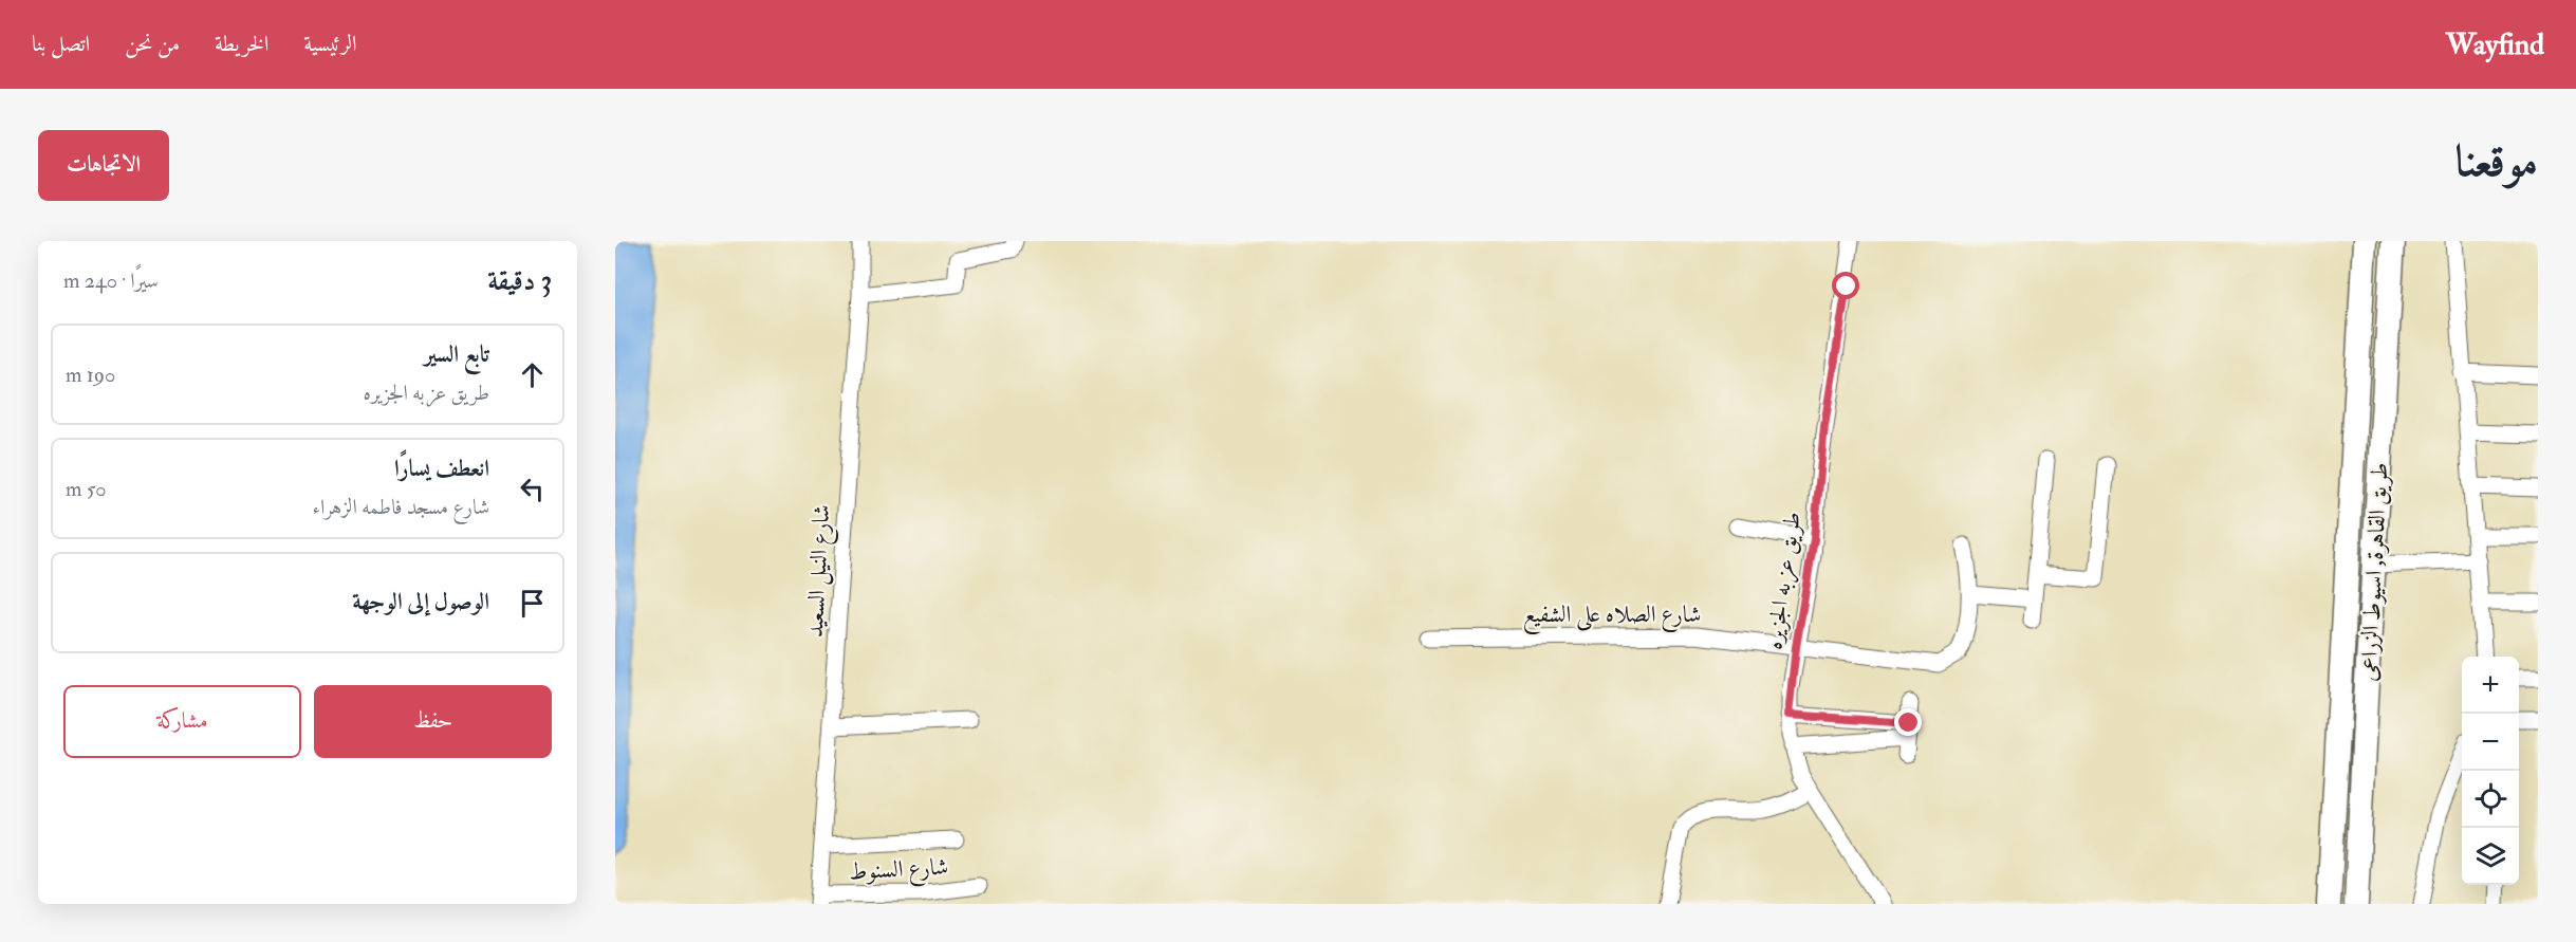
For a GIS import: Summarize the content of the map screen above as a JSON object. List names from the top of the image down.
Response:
{
  "streets": {
    "highway": ["طريق القاهرة, اسيوط الزراعى"],
    "street": [
      "شارع النيل السعيد",
      "طريق عزبه الجزيره",
      "شارع الصلاه على الشفيع",
      "شارع السنوط"
    ]
  },
  "crossings": [
    ["شارع النيل السعيد", "شارع السنوط"],
    ["طريق عزبه الجزيره", "شارع الصلاه على الشفيع"]
  ],
  "page": {
    "header": "Wayfind",
    "nav": [
      "الرئيسية",
      "الخريطة",
      "من نحن",
      "اتصل بنا"
    ],
    "title": "موقعنا",
    "buttons": [
      "الاتجاهات",
      ["حفظ", "مشاركة"]
    ],
    "heading": ["3 دقيقة", "سيرًا · 240 m"],
    "list": [
      ["تابع السير", "طريق عزبه الجزيره", "190 m"],
      ["انعطف يسارًا", "شارع مسجد فاطمه الزهراء", "50 m"],
      "الوصول إلى الوجهة"
    ],
    "map_buttons": ["+", "−"]
  }
}
